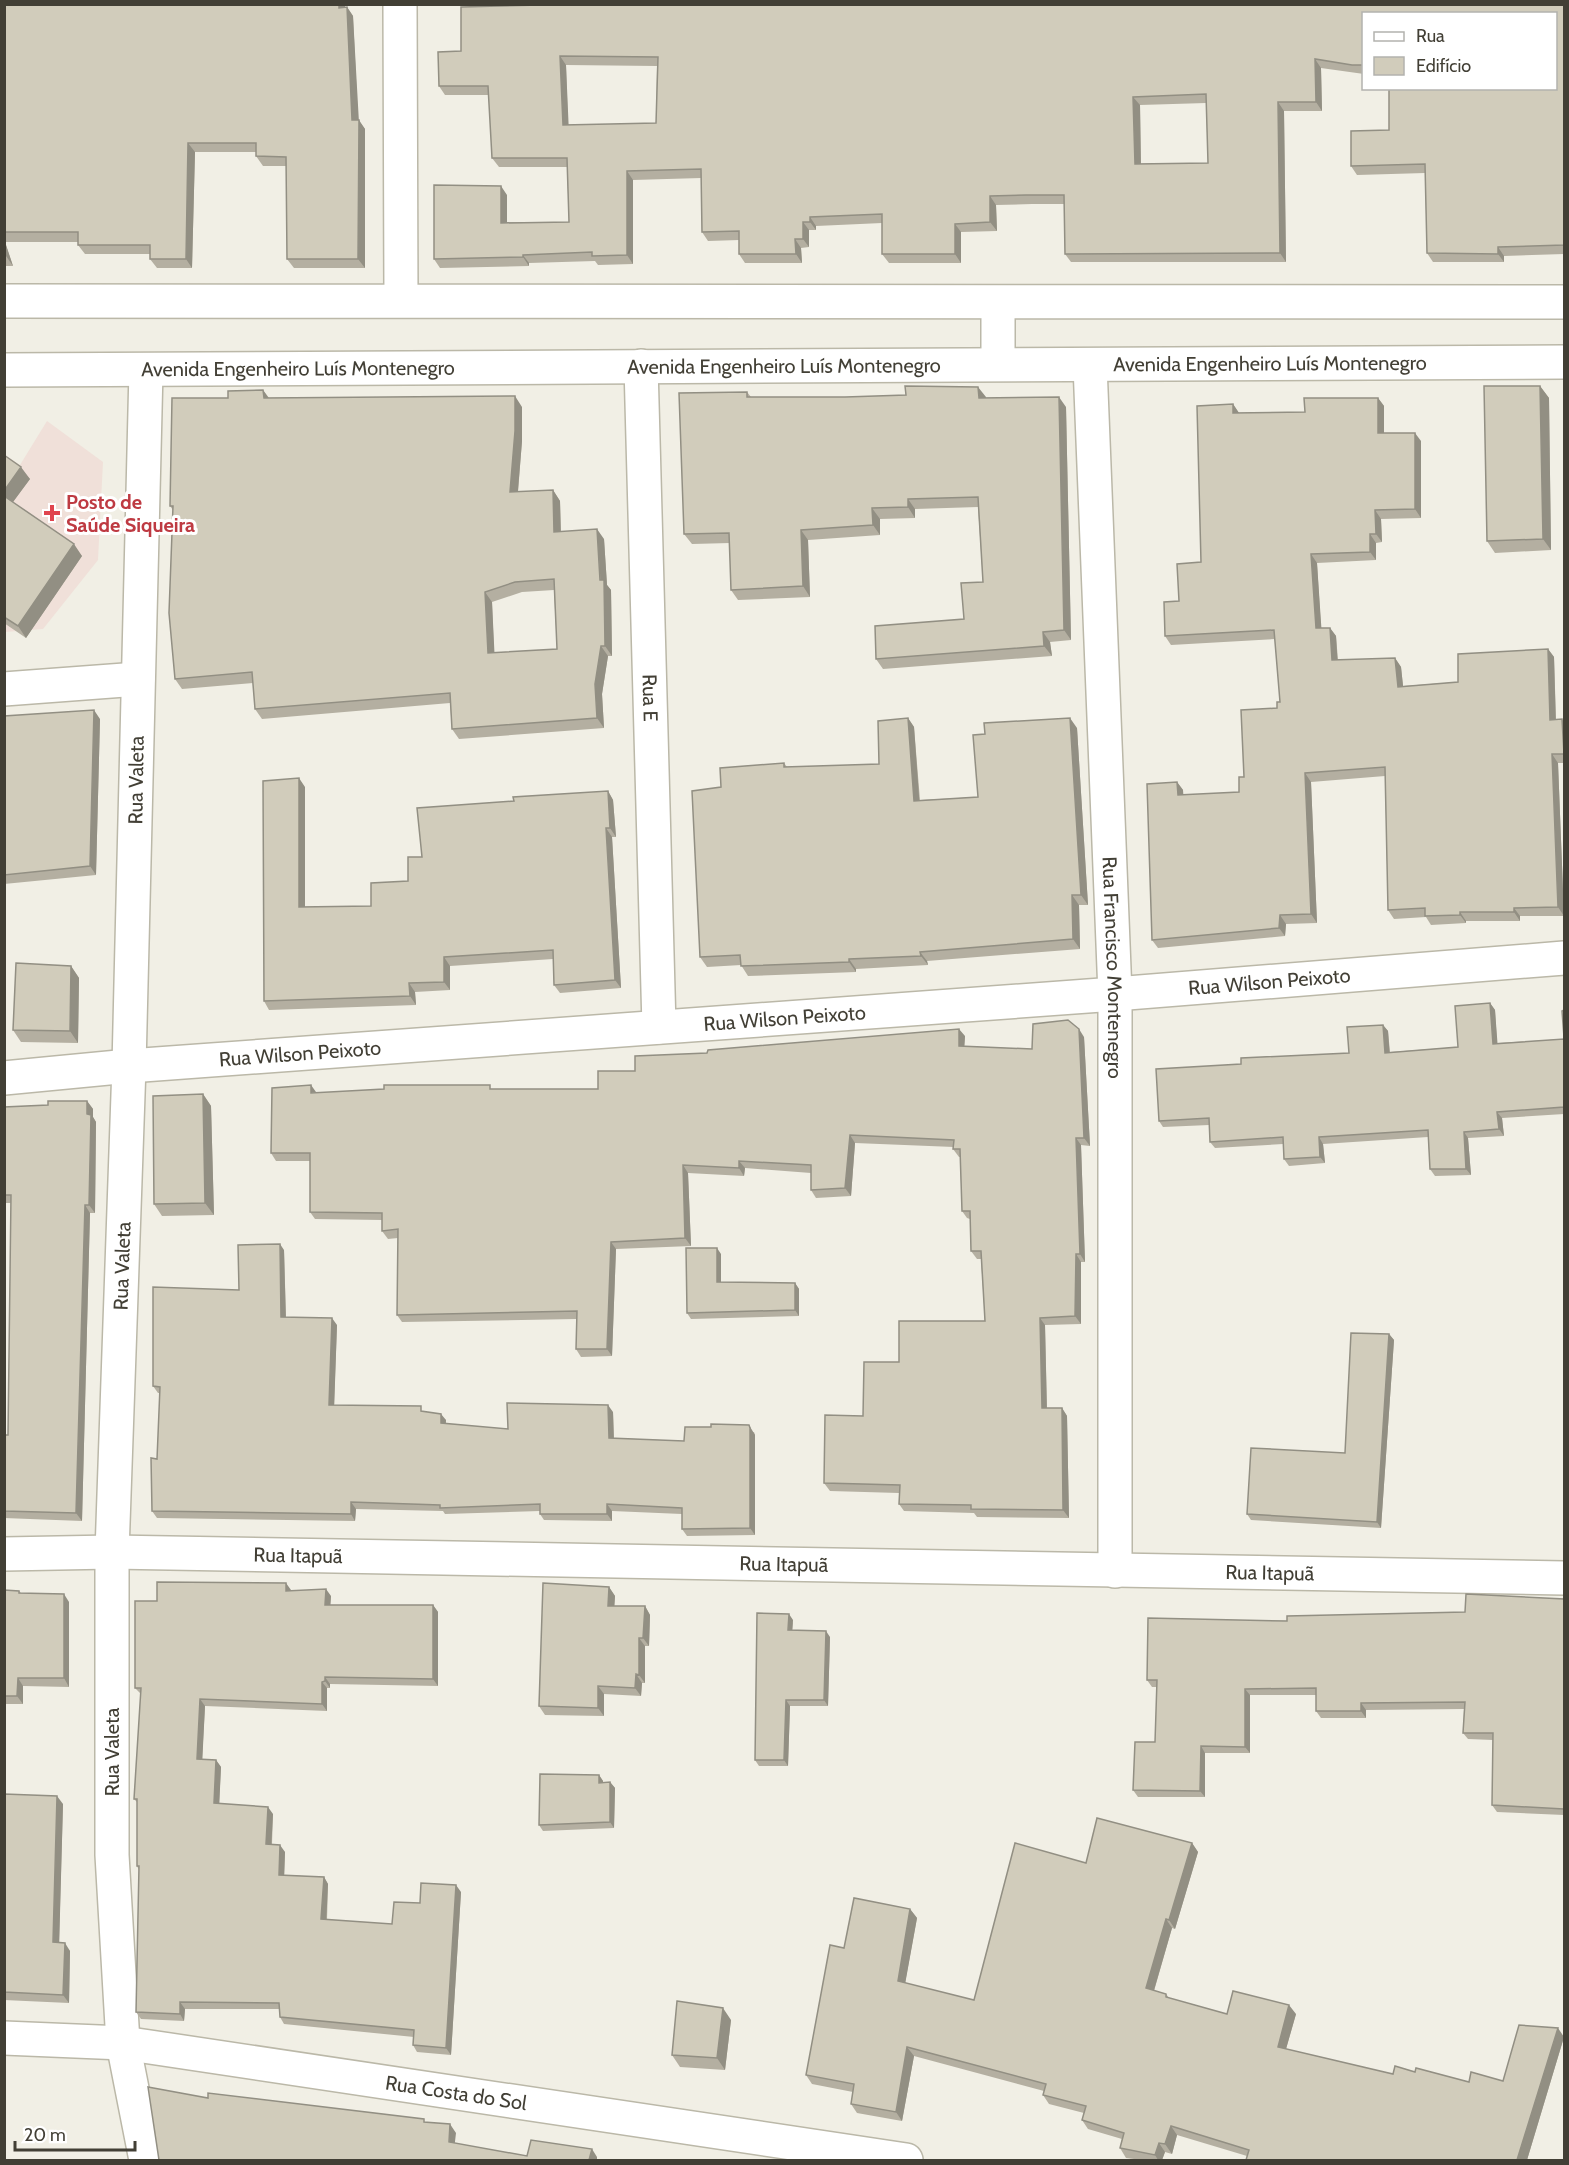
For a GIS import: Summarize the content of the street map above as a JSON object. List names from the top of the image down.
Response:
{
  "streets": {
    "street": [
      "Avenida Engenheiro Luís Montenegro",
      "Rua E",
      "Rua Valeta",
      "Rua Francisco Montenegro",
      "Rua Wilson Peixoto",
      "Rua Itapuã",
      "Rua Costa do Sol"
    ]
  },
  "crossings": [
    ["Avenida Engenheiro Luís Montenegro", "Rua E"],
    ["Avenida Engenheiro Luís Montenegro", "Rua Valeta"],
    ["Avenida Engenheiro Luís Montenegro", "Rua Francisco Montenegro"],
    ["Rua E", "Rua Wilson Peixoto"],
    ["Rua Valeta", "Rua Wilson Peixoto"],
    ["Rua Valeta", "Rua Itapuã"],
    ["Rua Valeta", "Rua Costa do Sol"],
    ["Rua Francisco Montenegro", "Rua Wilson Peixoto"],
    ["Rua Francisco Montenegro", "Rua Itapuã"]
  ],
  "places": {
    "health": ["Posto de Saúde Siqueira"]
  },
  "legend": ["Rua", "Edifício"],
  "scale_bar": "20 m"
}
